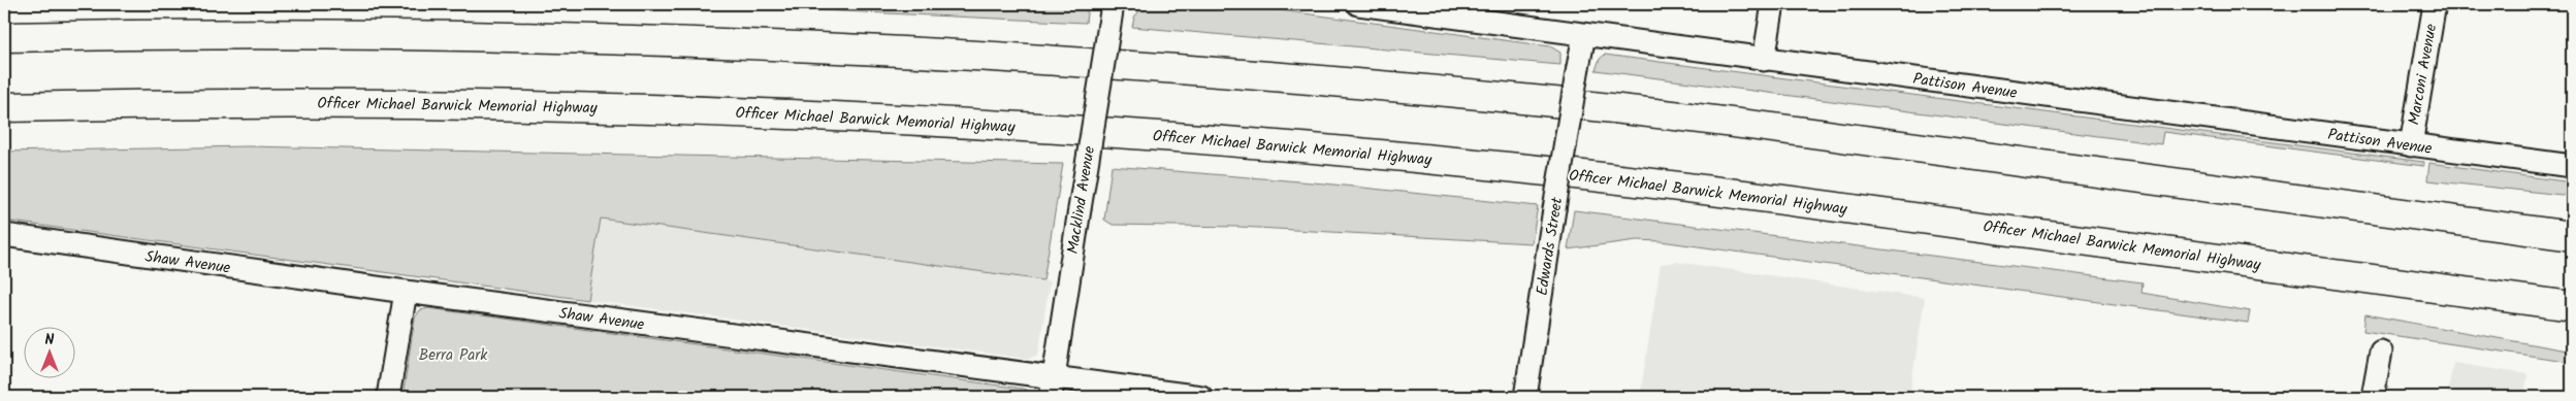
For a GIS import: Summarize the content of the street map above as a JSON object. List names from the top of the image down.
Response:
{
  "streets": {
    "highway": ["Officer Michael Barwick Memorial Highway"],
    "street": [
      "Marconi Avenue",
      "Pattison Avenue",
      "Macklind Avenue",
      "Edwards Street",
      "Shaw Avenue"
    ]
  },
  "crossings": [
    ["Marconi Avenue", "Pattison Avenue"],
    ["Pattison Avenue", "Edwards Street"],
    ["Macklind Avenue", "Shaw Avenue"]
  ],
  "parks": ["Berra Park"],
  "north": "top"
}
